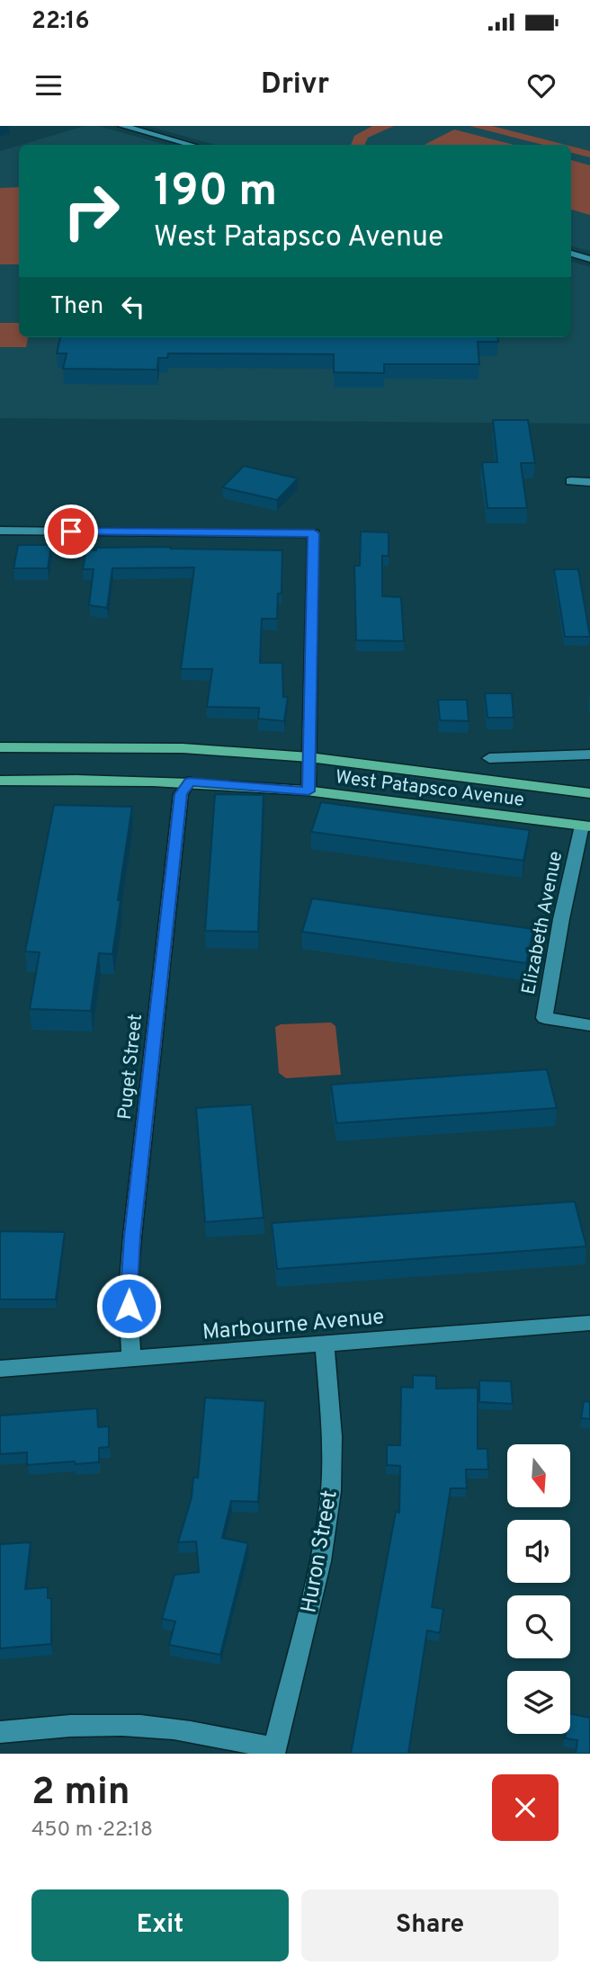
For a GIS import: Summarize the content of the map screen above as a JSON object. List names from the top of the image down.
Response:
{
  "streets": {
    "main road": ["West Patapsco Avenue"],
    "street": [
      "Elizabeth Avenue",
      "Puget Street",
      "Marbourne Avenue",
      "Huron Street"
    ]
  },
  "crossings": [
    ["West Patapsco Avenue", "Elizabeth Avenue"],
    ["West Patapsco Avenue", "Puget Street"],
    ["Puget Street", "Marbourne Avenue"],
    ["Marbourne Avenue", "Huron Street"]
  ],
  "north": "bottom",
  "page": {
    "status": "22:16",
    "header": "Drivr",
    "turn": ["190 m", "West Patapsco Avenue"],
    "then": "Then",
    "heading": ["2 min", "450 m · 22:18"],
    "buttons": ["Exit", "Share"]
  }
}
